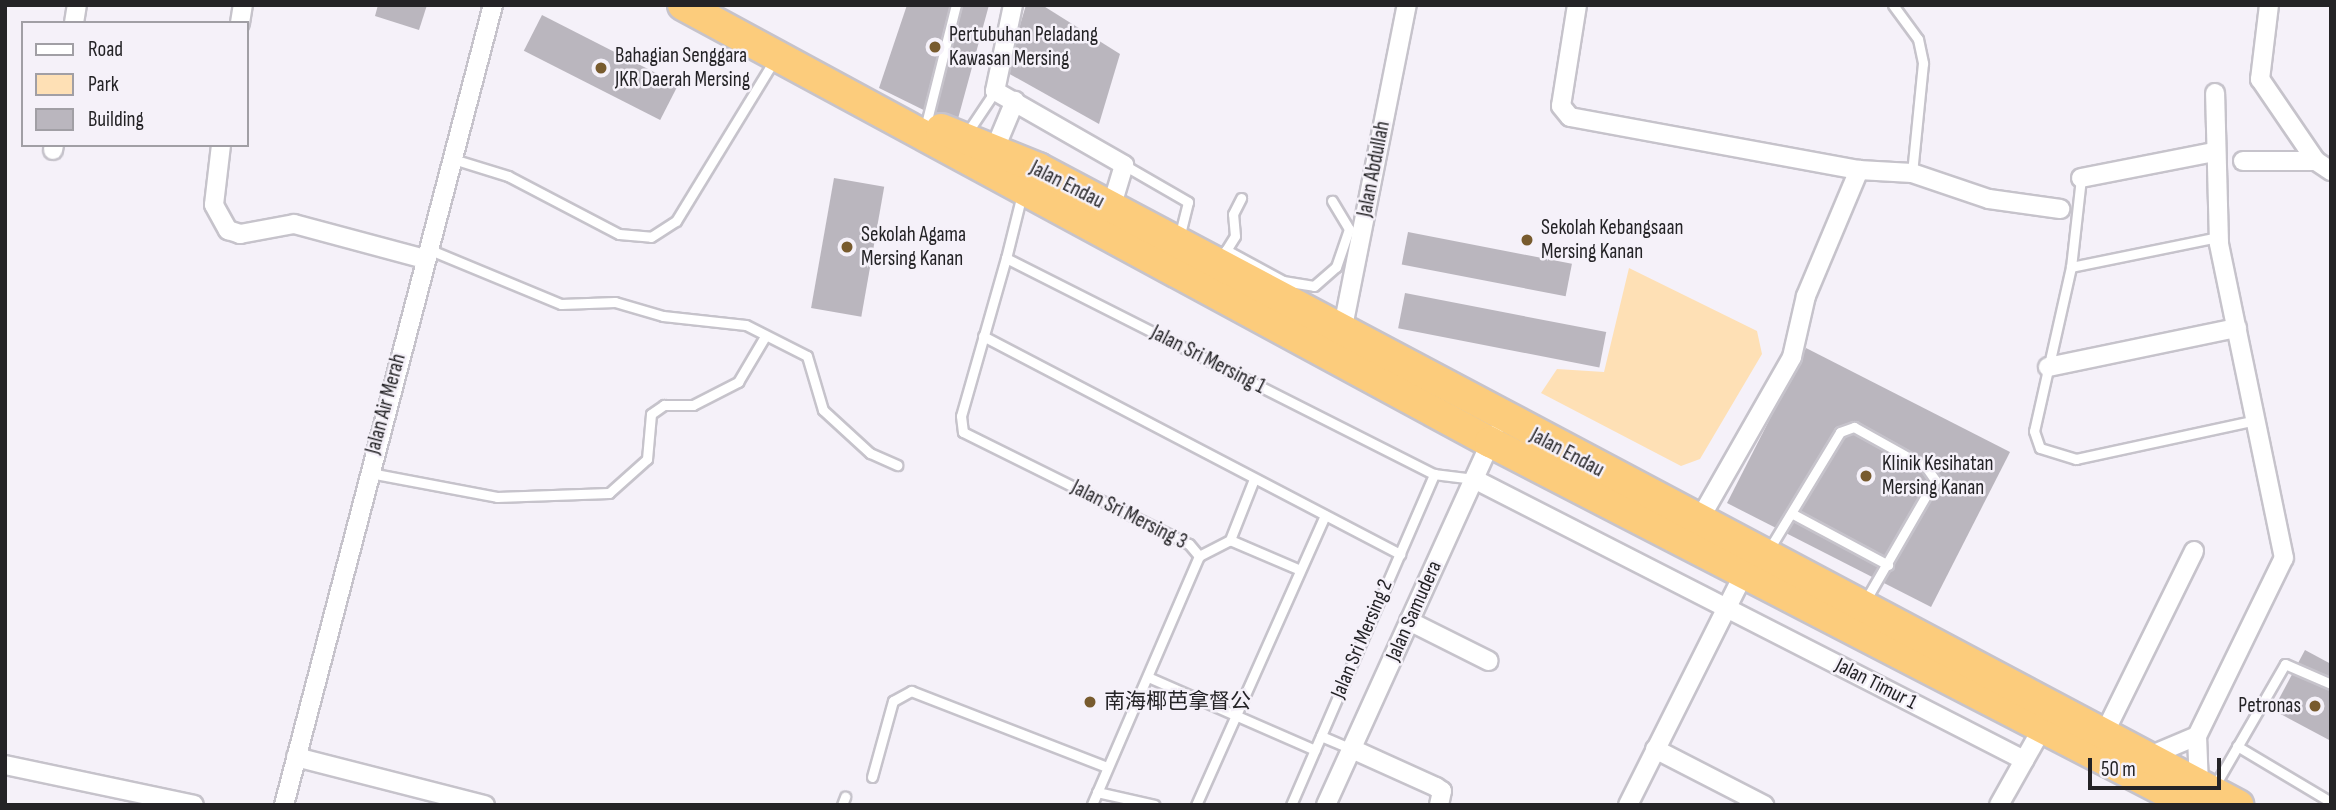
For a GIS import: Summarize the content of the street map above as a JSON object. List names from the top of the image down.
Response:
{
  "streets": {
    "highway": ["Jalan Endau"],
    "street": [
      "Jalan Abdullah",
      "Jalan Air Merah",
      "Jalan Samudera",
      "Jalan Timur 1"
    ],
    "lane": ["Jalan Sri Mersing 1", "Jalan Sri Mersing 3", "Jalan Sri Mersing 2"]
  },
  "crossings": [
    ["Jalan Abdullah", "Jalan Endau"],
    ["Jalan Endau", "Jalan Samudera"],
    ["Jalan Sri Mersing 1", "Jalan Samudera"],
    ["Jalan Sri Mersing 1", "Jalan Sri Mersing 2"],
    ["Jalan Sri Mersing 1", "Jalan Timur 1"],
    ["Jalan Samudera", "Jalan Timur 1"]
  ],
  "places": [
    "Pertubuhan Peladang Kawasan Mersing",
    "Bahagian Senggara JKR Daerah Mersing",
    "Sekolah Kebangsaan Mersing Kanan",
    "Sekolah Agama Mersing Kanan",
    "Klinik Kesihatan Mersing Kanan",
    "南海椰芭拿督公",
    "Petronas"
  ],
  "legend": ["Road", "Park", "Building"],
  "scale_bar": "50 m"
}
